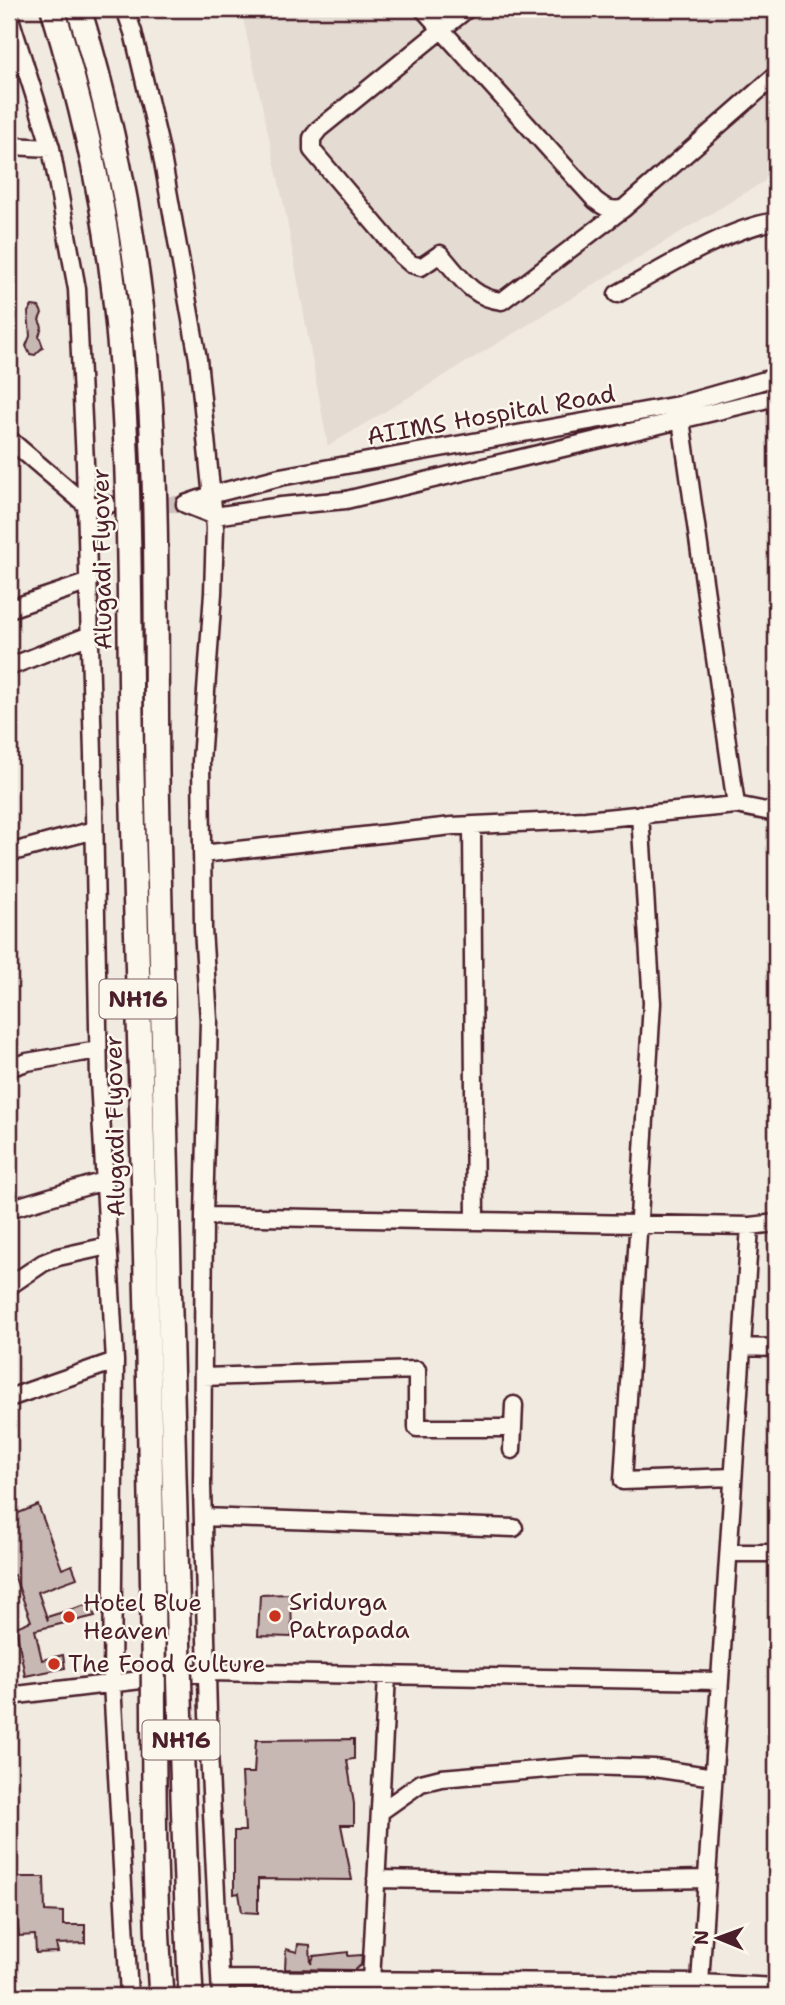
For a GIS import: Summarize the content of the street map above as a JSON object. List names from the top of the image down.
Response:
{
  "streets": {
    "highway": ["Alugadi Flyover", "NH16"],
    "street": ["AIIMS Hospital Road"]
  },
  "places": ["Sridurga Patrapada", "Hotel Blue Heaven", "The Food Culture"],
  "north": "left"
}
